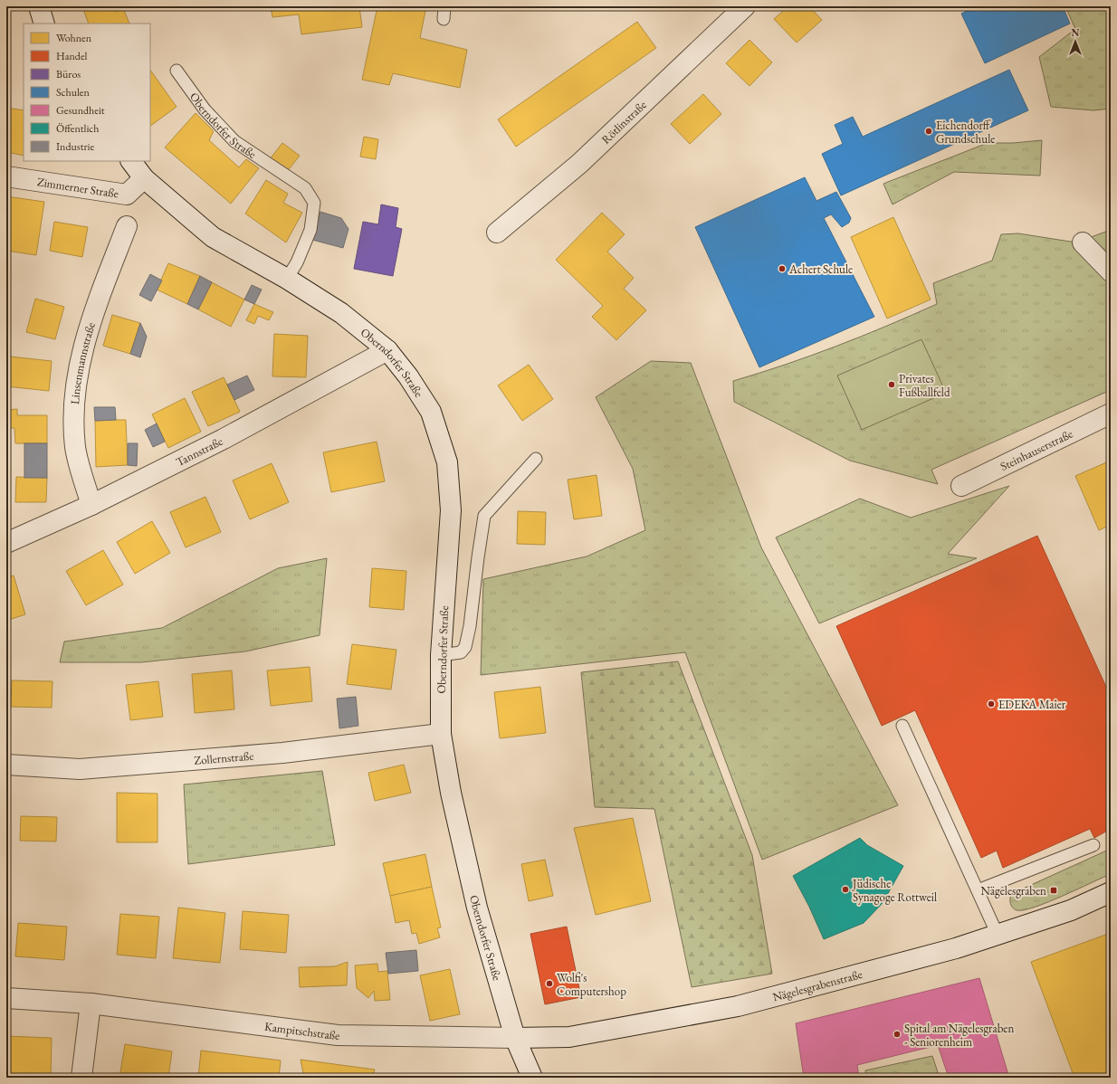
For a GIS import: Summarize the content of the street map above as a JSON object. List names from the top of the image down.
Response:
{
  "streets": {
    "street": [
      "Rötlinstraße",
      "Oberndorfer Straße",
      "Zimmerner Straße",
      "Linsenmannstraße",
      "Steinhauserstraße",
      "Tannstraße",
      "Zollernstraße",
      "Nägelesgrabenstraße",
      "Kampitschstraße"
    ]
  },
  "crossings": [
    ["Oberndorfer Straße", "Zimmerner Straße"],
    ["Oberndorfer Straße", "Tannstraße"],
    ["Oberndorfer Straße", "Zollernstraße"],
    ["Oberndorfer Straße", "Nägelesgrabenstraße"],
    ["Oberndorfer Straße", "Kampitschstraße"],
    ["Linsenmannstraße", "Tannstraße"],
    ["Nägelesgrabenstraße", "Kampitschstraße"]
  ],
  "places": {
    "other": [
      "Eichendorff Grundschule",
      "Achert Schule",
      "Privates Fußballfeld",
      "EDEKA Maier",
      "Jüdische Synagoge Rottweil",
      "Wolfi's Computershop",
      "Spital am Nägelesgraben - Seniorenheim"
    ],
    "transit": ["Nägelesgraben"]
  },
  "legend": [
    "Wohnen",
    "Handel",
    "Büros",
    "Schulen",
    "Gesundheit",
    "Öffentlich",
    "Industrie"
  ],
  "north": "top"
}
